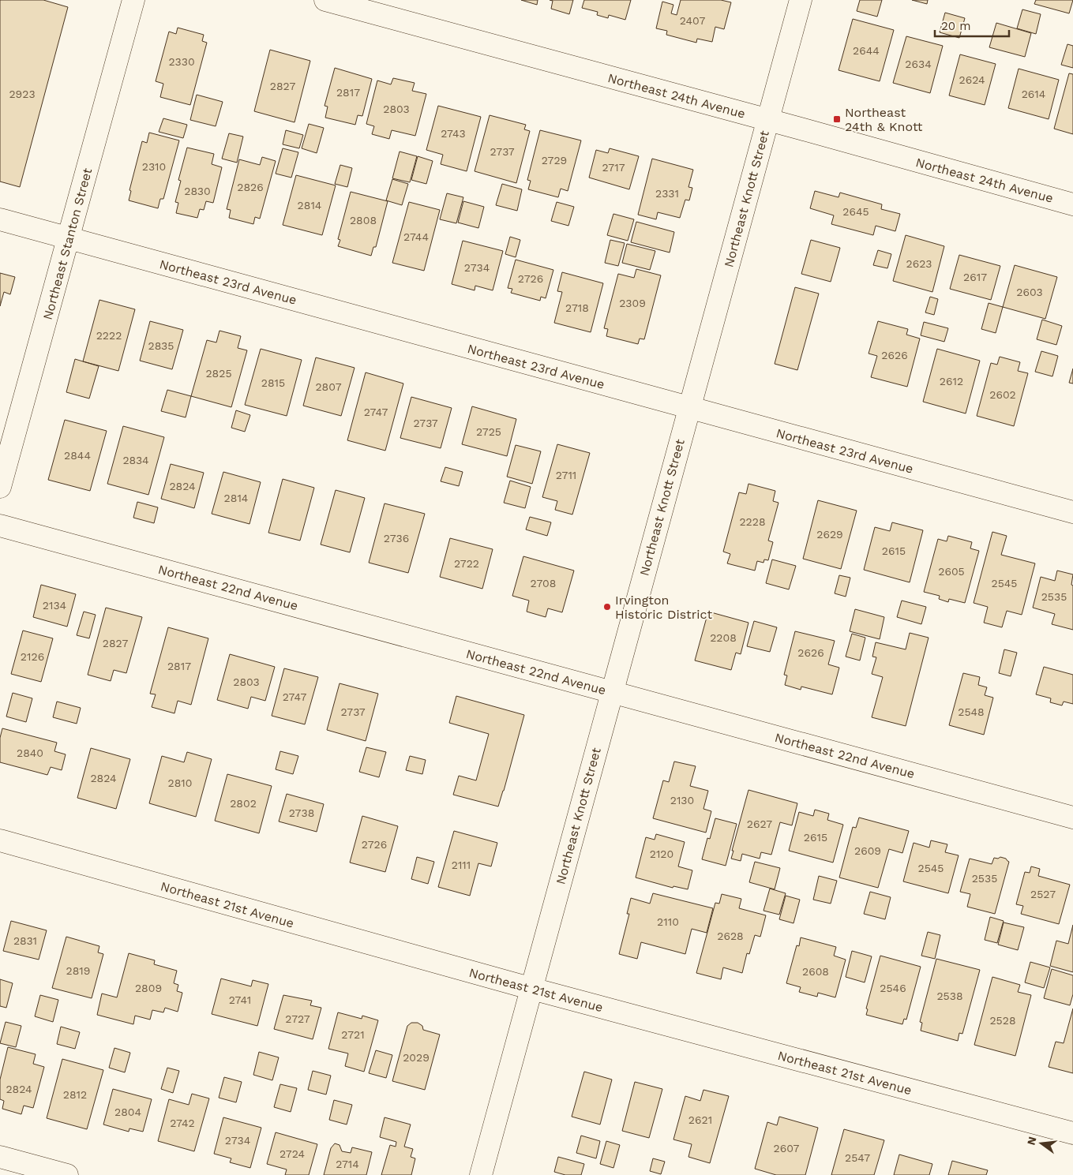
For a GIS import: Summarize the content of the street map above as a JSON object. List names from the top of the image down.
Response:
{
  "streets": {
    "street": [
      "Northeast 24th Avenue",
      "Northeast Knott Street",
      "Northeast Stanton Street",
      "Northeast 23rd Avenue",
      "Northeast 22nd Avenue",
      "Northeast 21st Avenue"
    ]
  },
  "crossings": [
    ["Northeast 24th Avenue", "Northeast Knott Street"],
    ["Northeast Knott Street", "Northeast 23rd Avenue"],
    ["Northeast Knott Street", "Northeast 22nd Avenue"],
    ["Northeast Knott Street", "Northeast 21st Avenue"],
    ["Northeast Stanton Street", "Northeast 23rd Avenue"]
  ],
  "places": {
    "transit": ["Northeast 24th & Knott"],
    "other": ["Irvington Historic District"]
  },
  "house_numbers": [
    "2407",
    "2644",
    "2330",
    "2634",
    "2624",
    "2827",
    "2817",
    "2923",
    "2614",
    "2803",
    "2743",
    "2737",
    "2729",
    "2310",
    "2717",
    "2826",
    "2830",
    "2331",
    "2814",
    "2645",
    "2808",
    "2744",
    "2623",
    "2734",
    "2617",
    "2726",
    "2603",
    "2309",
    "2718",
    "2222",
    "2835",
    "2626",
    "2825",
    "2612",
    "2815",
    "2807",
    "2602",
    "2747",
    "2737",
    "2725",
    "2844",
    "2834",
    "2711",
    "2824",
    "2814",
    "2228",
    "2629",
    "2736",
    "2615",
    "2722",
    "2605",
    "2708",
    "2545",
    "2535",
    "2134",
    "2208",
    "2827",
    "2626",
    "2126",
    "2817",
    "2803",
    "2747",
    "2737",
    "2548",
    "2840",
    "2824",
    "2810",
    "2130",
    "2802",
    "2738",
    "2627",
    "2615",
    "2726",
    "2609",
    "2120",
    "2111",
    "2545",
    "2535",
    "2527",
    "2110",
    "2628",
    "2831",
    "2819",
    "2608",
    "2809",
    "2546",
    "2538",
    "2741",
    "2727",
    "2528",
    "2721",
    "2029",
    "2824",
    "2812",
    "2804",
    "2621",
    "2742",
    "2734",
    "2607",
    "2724",
    "2547",
    "2714"
  ],
  "scale_bar": "20 m",
  "north": "left"
}
